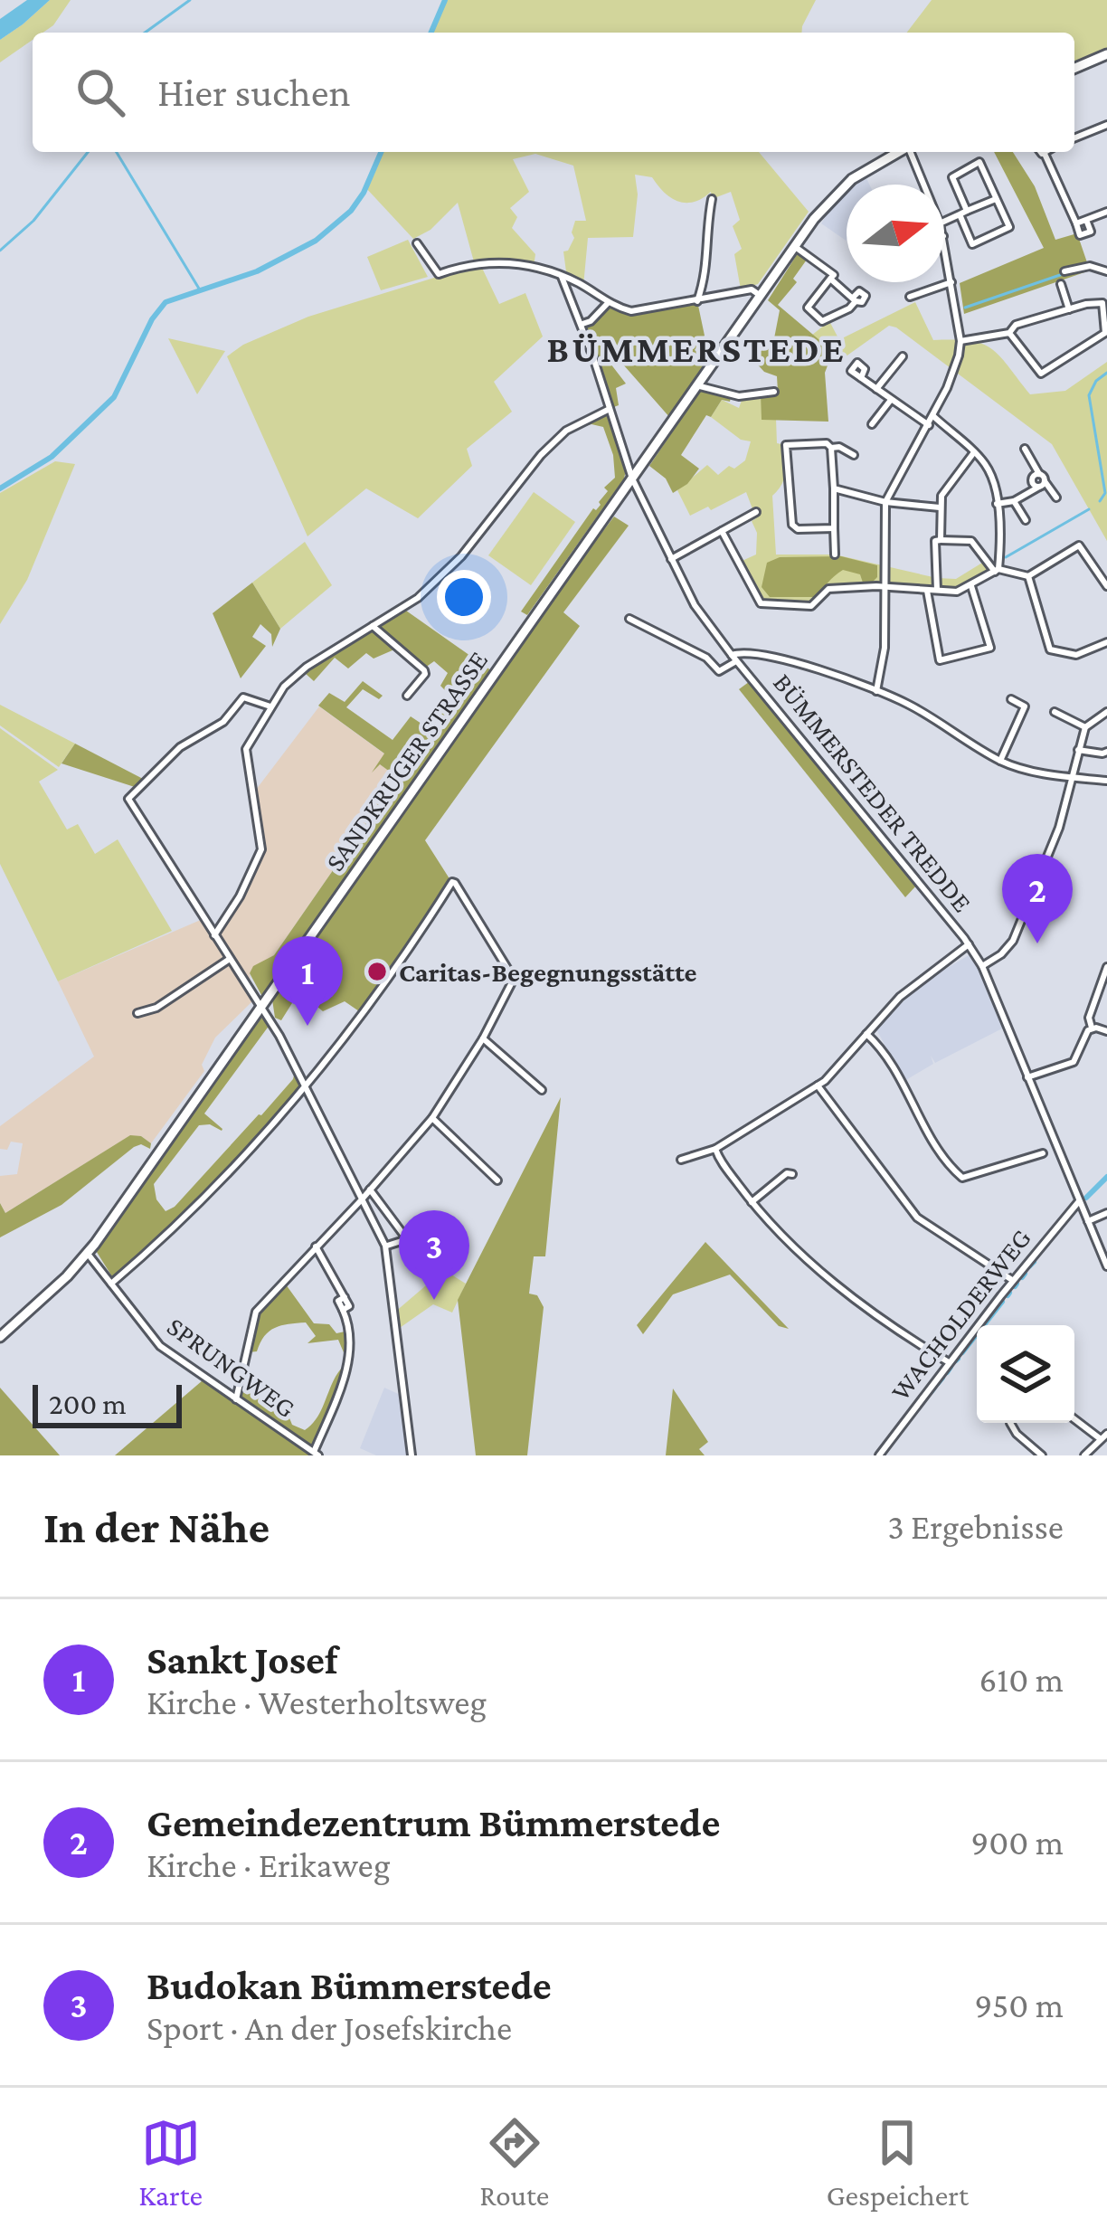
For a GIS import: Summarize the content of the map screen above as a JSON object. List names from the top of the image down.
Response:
{
  "streets": {
    "street": [
      "SANDKRUGER STRASSE",
      "BÜMMERSTEDER TREDDE",
      "WACHOLDERWEG",
      "SPRUNGWEG"
    ]
  },
  "crossings": [
    ["SANDKRUGER STRASSE", "BÜMMERSTEDER TREDDE"],
    ["SANDKRUGER STRASSE", "SPRUNGWEG"],
    ["BÜMMERSTEDER TREDDE", "WACHOLDERWEG"]
  ],
  "districts": ["BÜMMERSTEDE"],
  "places": ["Caritas-Begegnungsstätte"],
  "scale_bar": "200 m",
  "north": "right",
  "page": {
    "search": "Hier suchen",
    "pins": ["2", "1", "3"],
    "scale": "200 m",
    "heading": ["In der Nähe", "3 Ergebnisse"],
    "list": [
      {
        "mark": "1",
        "name": "Sankt Josef",
        "note": "Kirche · Westerholtsweg",
        "value": "610 m"
      },
      {
        "mark": "2",
        "name": "Gemeindezentrum Bümmerstede",
        "note": "Kirche · Erikaweg",
        "value": "900 m"
      },
      {
        "mark": "3",
        "name": "Budokan Bümmerstede",
        "note": "Sport · An der Josefskirche",
        "value": "950 m"
      }
    ],
    "nav": ["Karte", "Route", "Gespeichert"]
  }
}
